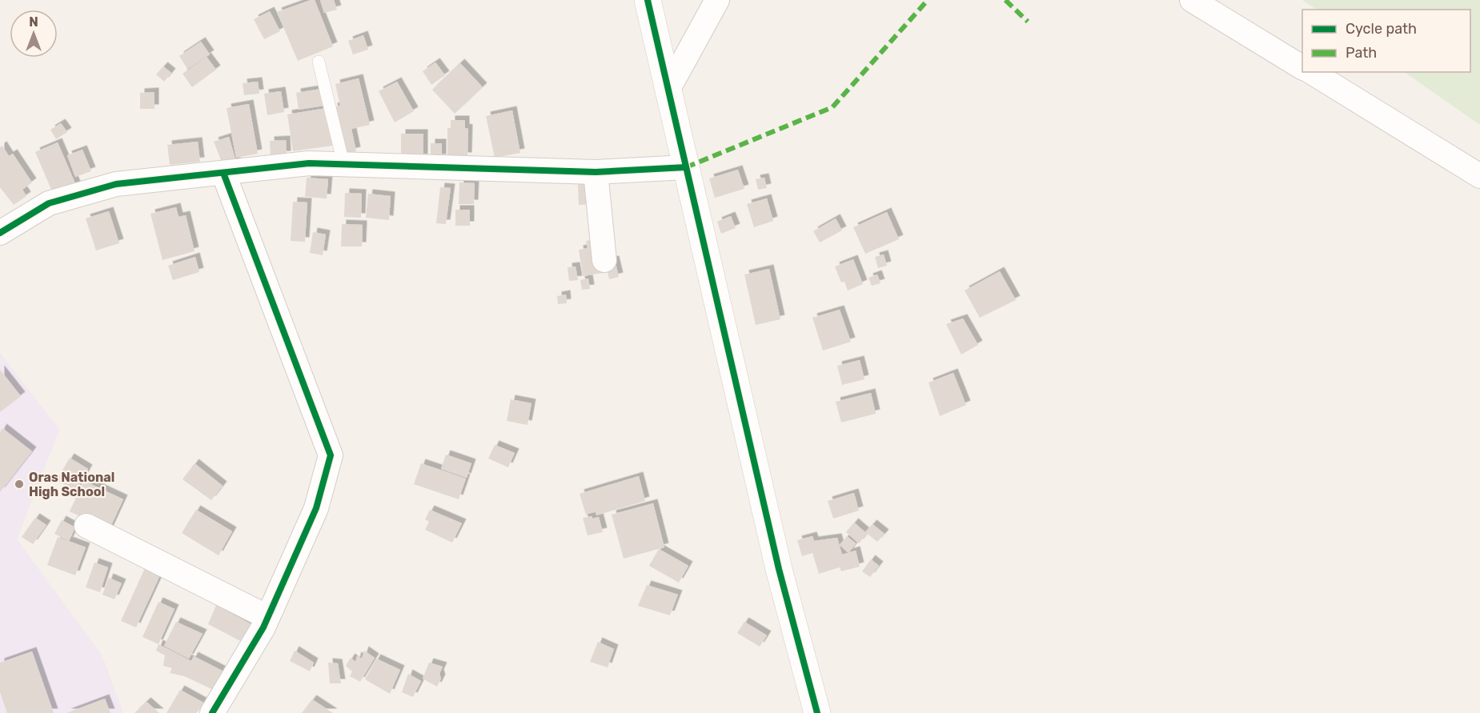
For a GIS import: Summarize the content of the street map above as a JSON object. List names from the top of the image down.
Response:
{
  "places": ["Oras National High School"],
  "legend": ["Cycle path", "Path"],
  "north": "top"
}
